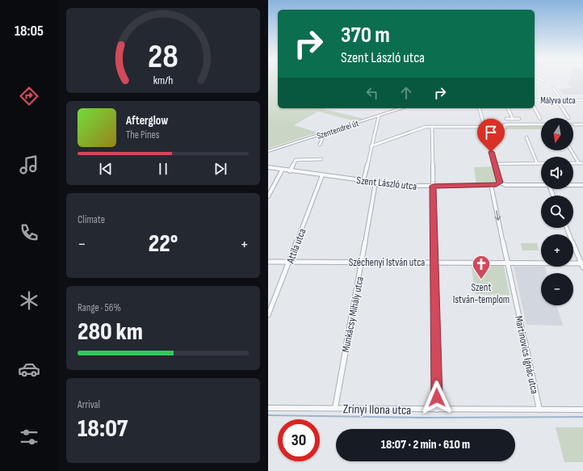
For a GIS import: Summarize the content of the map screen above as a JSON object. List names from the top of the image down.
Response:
{
  "streets": {
    "main road": ["Szentendrei út"],
    "street": [
      "Mályva utca",
      "Szent László utca",
      "Attila utca",
      "Széchenyi István utca",
      "Munkácsy Mihály utca",
      "Martinovics Ignác utca",
      "Zrínyi Ilona utca"
    ]
  },
  "crossings": [
    ["Szent László utca", "Attila utca"],
    ["Szent László utca", "Munkácsy Mihály utca"],
    ["Szent László utca", "Martinovics Ignác utca"],
    ["Attila utca", "Széchenyi István utca"],
    ["Széchenyi István utca", "Munkácsy Mihály utca"],
    ["Széchenyi István utca", "Martinovics Ignác utca"],
    ["Munkácsy Mihály utca", "Zrínyi Ilona utca"],
    ["Martinovics Ignác utca", "Zrínyi Ilona utca"]
  ],
  "places": {
    "church": ["Szent István-templom"]
  },
  "north": "bottom",
  "page": {
    "tabs": "18:05",
    "turn": ["370 m", "Szent László utca"],
    "song": ["Afterglow", "The Pines"],
    "map_buttons": ["+", "−"],
    "tile": [
      "Climate",
      ["Range · 56%", "280 km"],
      ["Arrival", "18:07"]
    ],
    "heat": ["−", "22°", "+"],
    "limit": "30",
    "trip": "18:07 · 2 min · 610 m",
    "gauge": ["28", "km/h"]
  }
}
